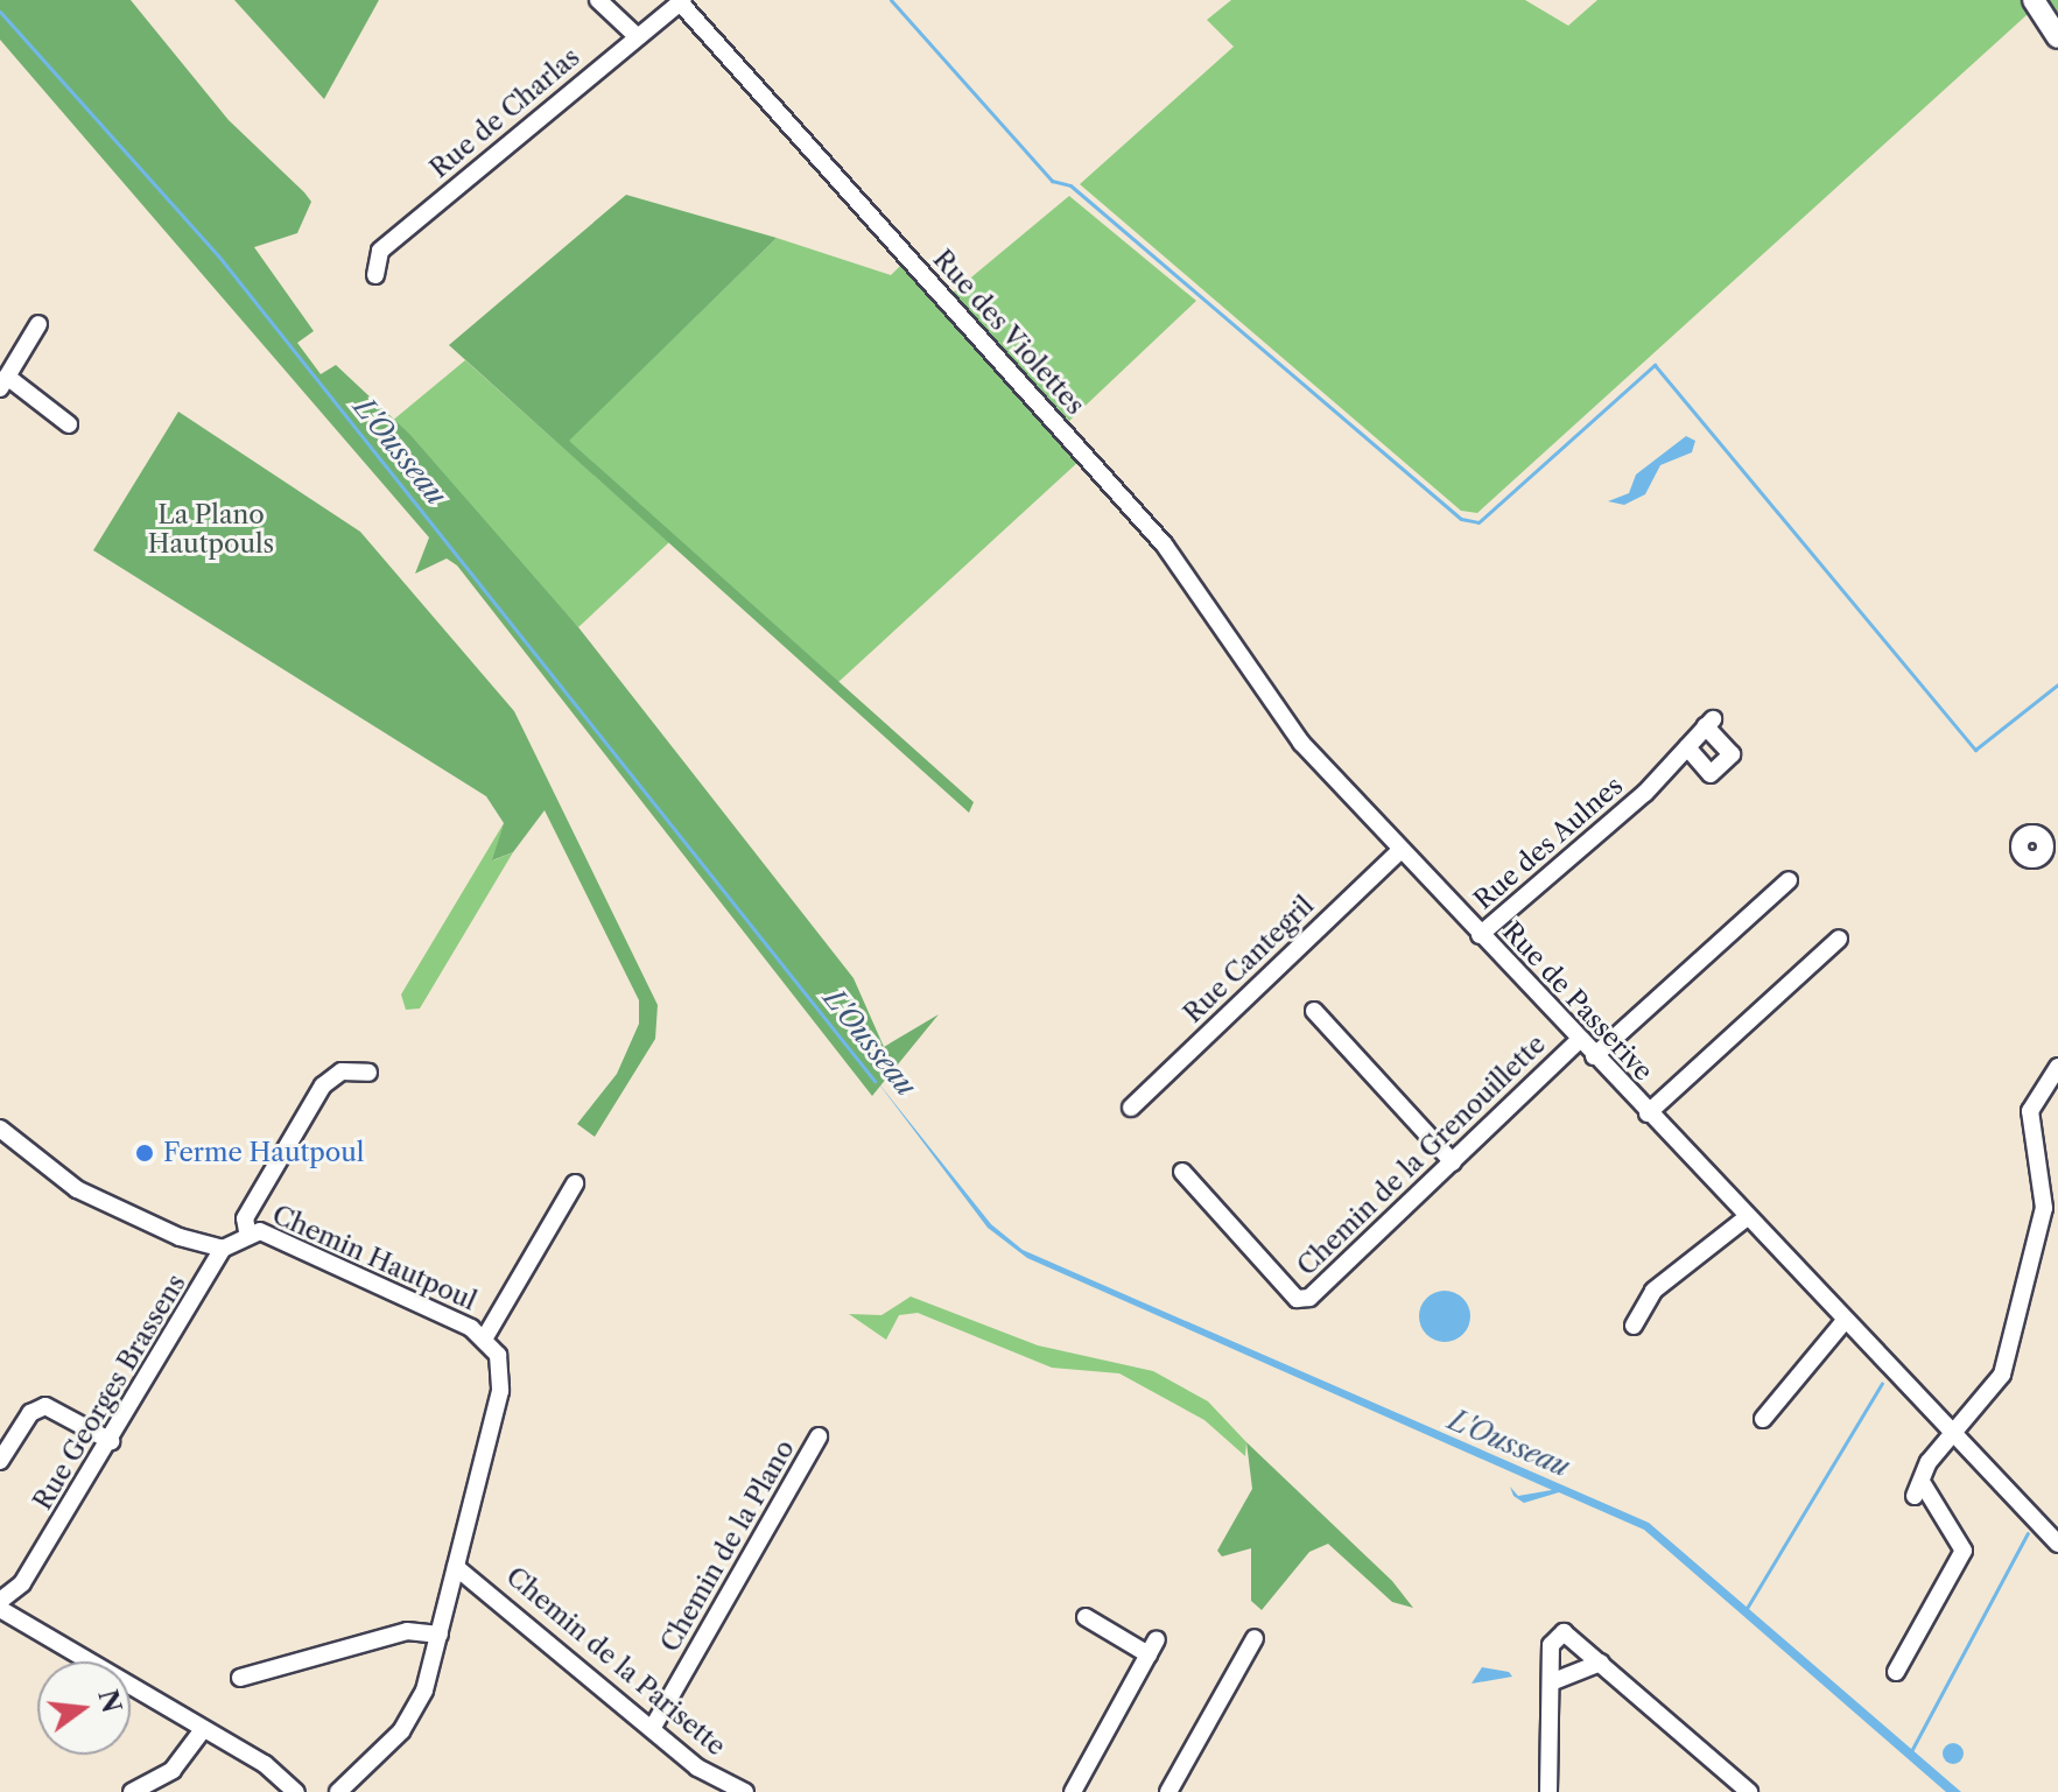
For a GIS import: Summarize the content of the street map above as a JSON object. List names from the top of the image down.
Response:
{
  "streets": {
    "street": [
      "Rue de Charlas",
      "Rue des Violettes",
      "Rue des Aulnes",
      "Rue Cantegril",
      "Rue de Passerive",
      "Chemin de la Grenouillette",
      "Chemin Hautpoul",
      "Rue Georges Brassens",
      "Chemin de la Plano",
      "Chemin de la Parisette"
    ]
  },
  "crossings": [
    ["Rue de Charlas", "Rue des Violettes"],
    ["Rue des Violettes", "Rue de Passerive"],
    ["Rue des Aulnes", "Rue de Passerive"],
    ["Rue Cantegril", "Rue de Passerive"],
    ["Rue de Passerive", "Chemin de la Grenouillette"],
    ["Chemin Hautpoul", "Rue Georges Brassens"],
    ["Chemin Hautpoul", "Chemin de la Parisette"],
    ["Chemin de la Plano", "Chemin de la Parisette"]
  ],
  "water": ["L'Ousseau"],
  "parks": ["La Plano Hautpouls"],
  "places": ["Ferme Hautpoul"],
  "north": "right"
}
